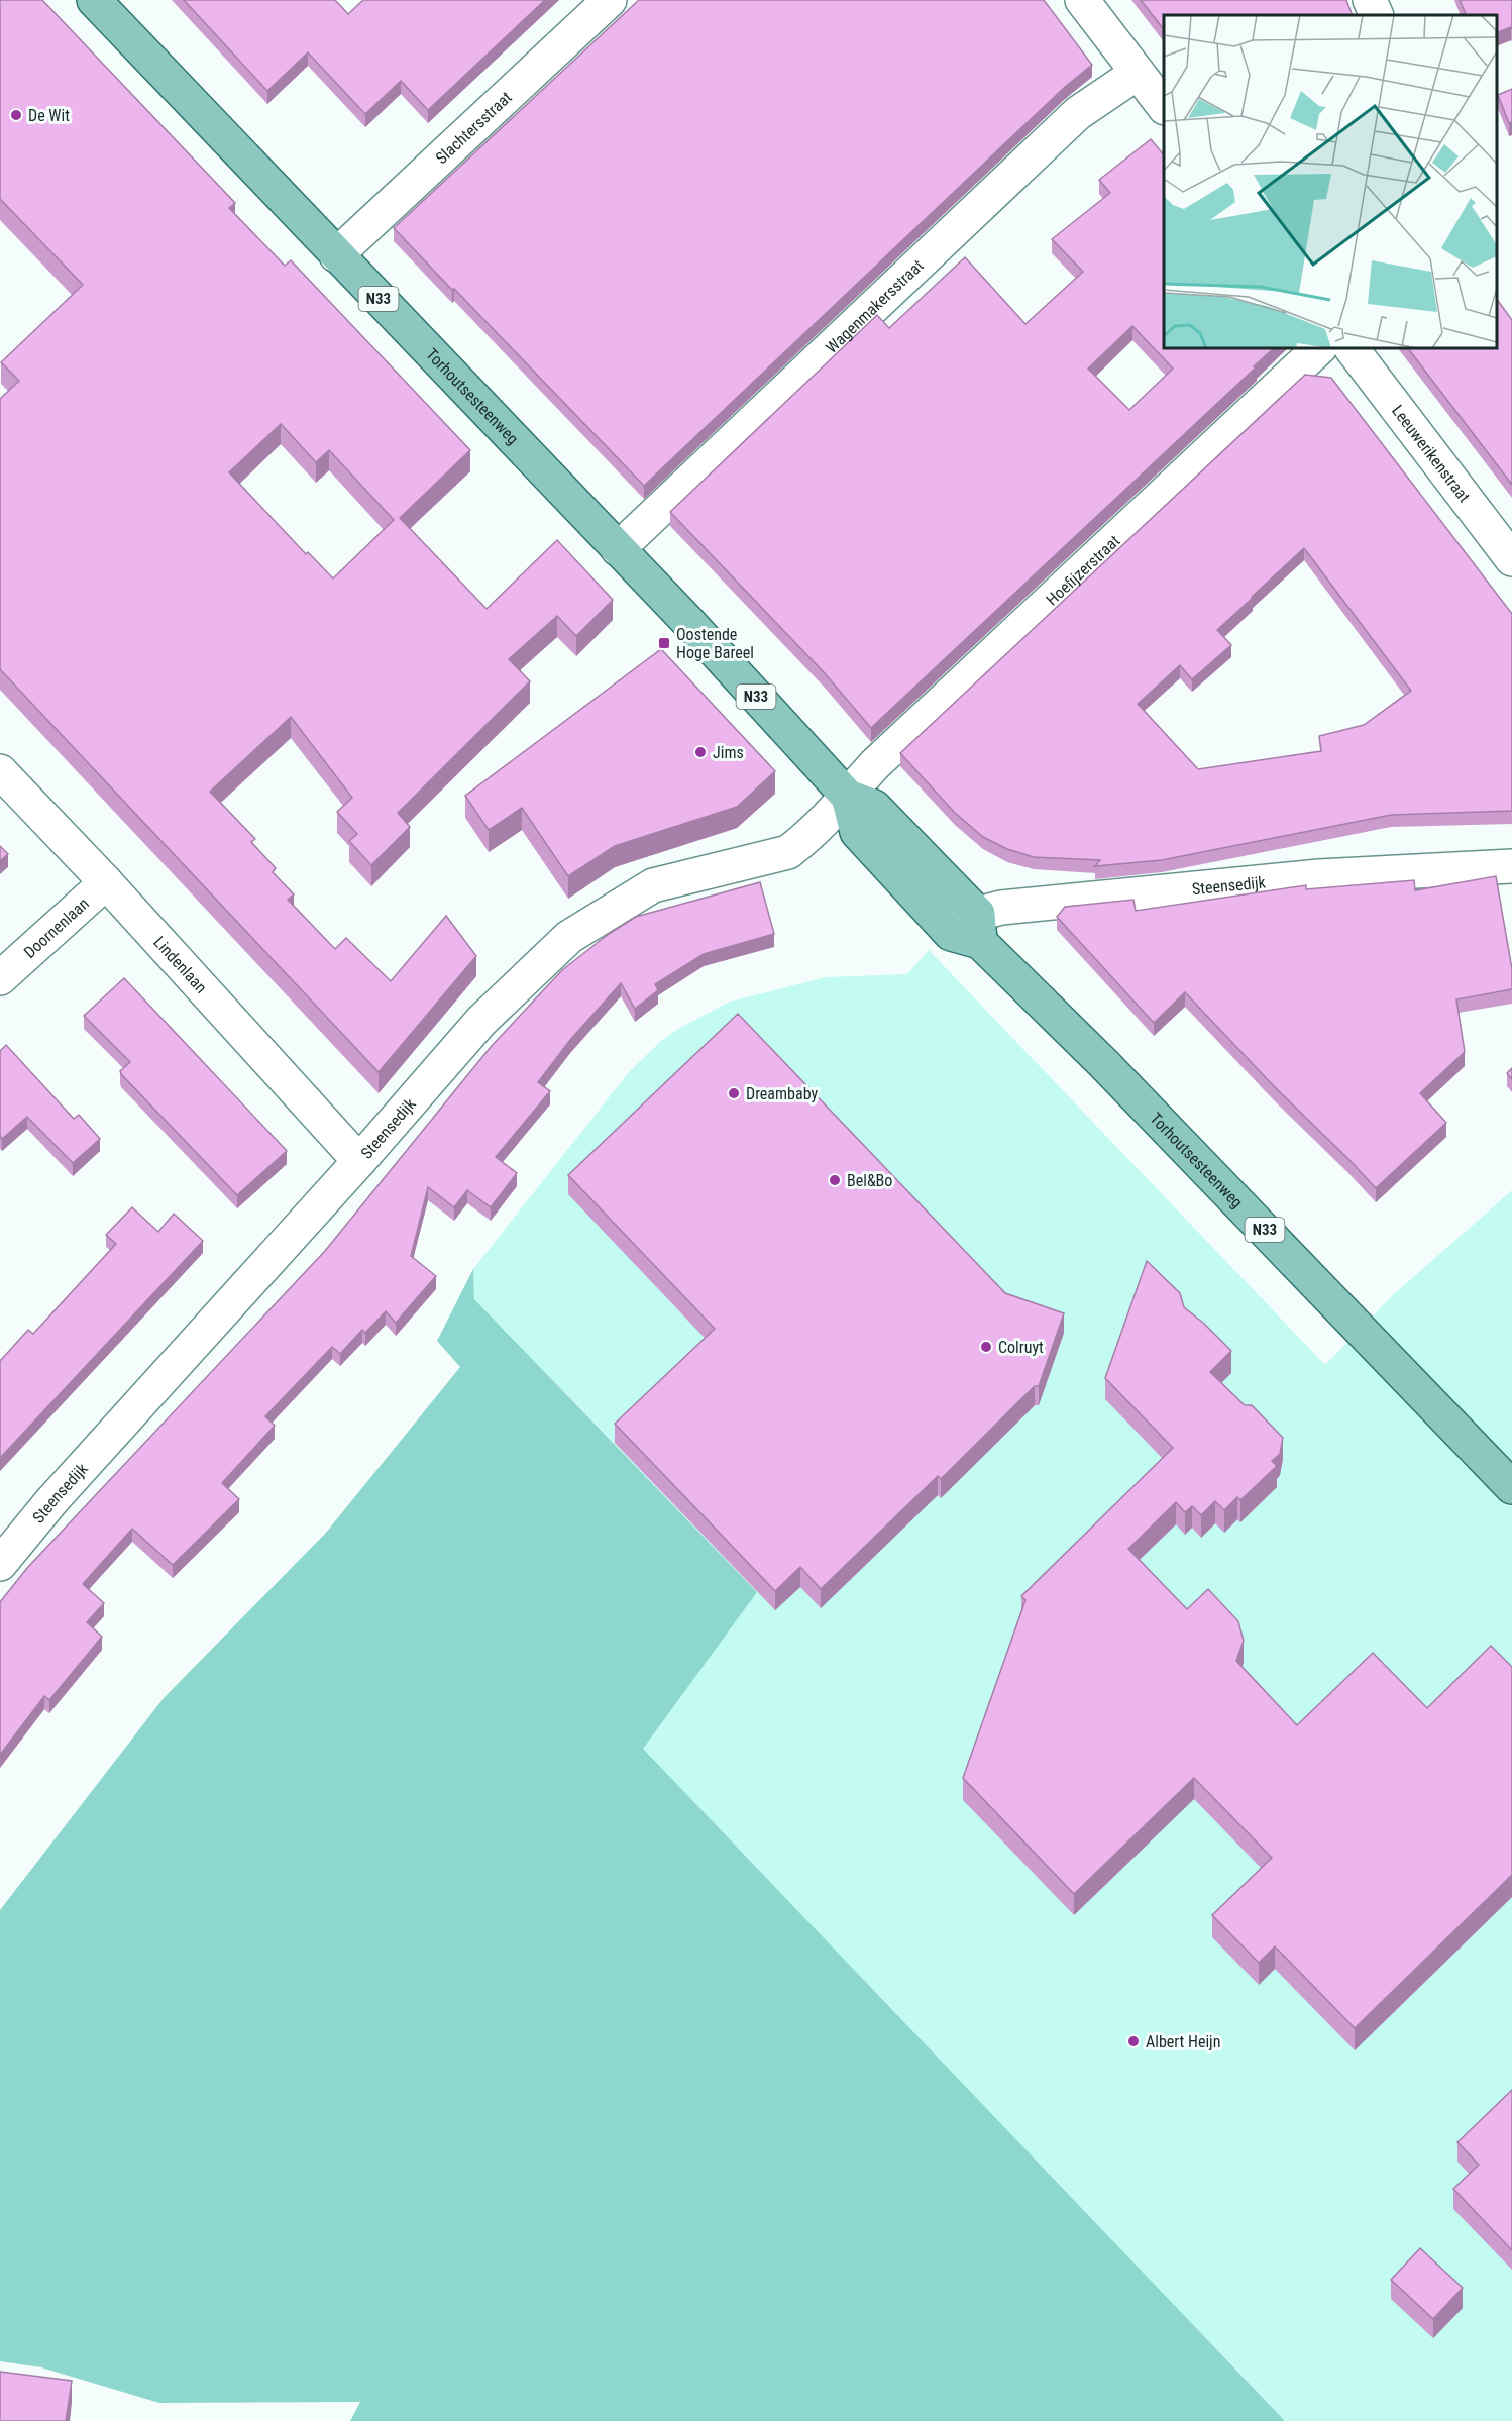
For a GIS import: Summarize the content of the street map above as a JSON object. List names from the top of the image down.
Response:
{
  "streets": {
    "main road": ["N33", "Torhoutsesteenweg"],
    "street": [
      "Slachtersstraat",
      "Wagenmakersstraat",
      "Leeuwerikenstraat",
      "Hoefijzerstraat",
      "Steensedijk",
      "Doornenlaan",
      "Lindenlaan"
    ]
  },
  "crossings": [
    ["Slachtersstraat", "Torhoutsesteenweg"],
    ["Wagenmakersstraat", "Torhoutsesteenweg"],
    ["Torhoutsesteenweg", "Hoefijzerstraat"],
    ["Torhoutsesteenweg", "Steensedijk"],
    ["Hoefijzerstraat", "Steensedijk"],
    ["Steensedijk", "Lindenlaan"],
    ["Doornenlaan", "Lindenlaan"]
  ],
  "places": {
    "other": [
      "De Wit",
      "Jims",
      "Dreambaby",
      "Bel&Bo",
      "Colruyt",
      "Albert Heijn"
    ],
    "transit": ["Oostende Hoge Bareel"]
  }
}
